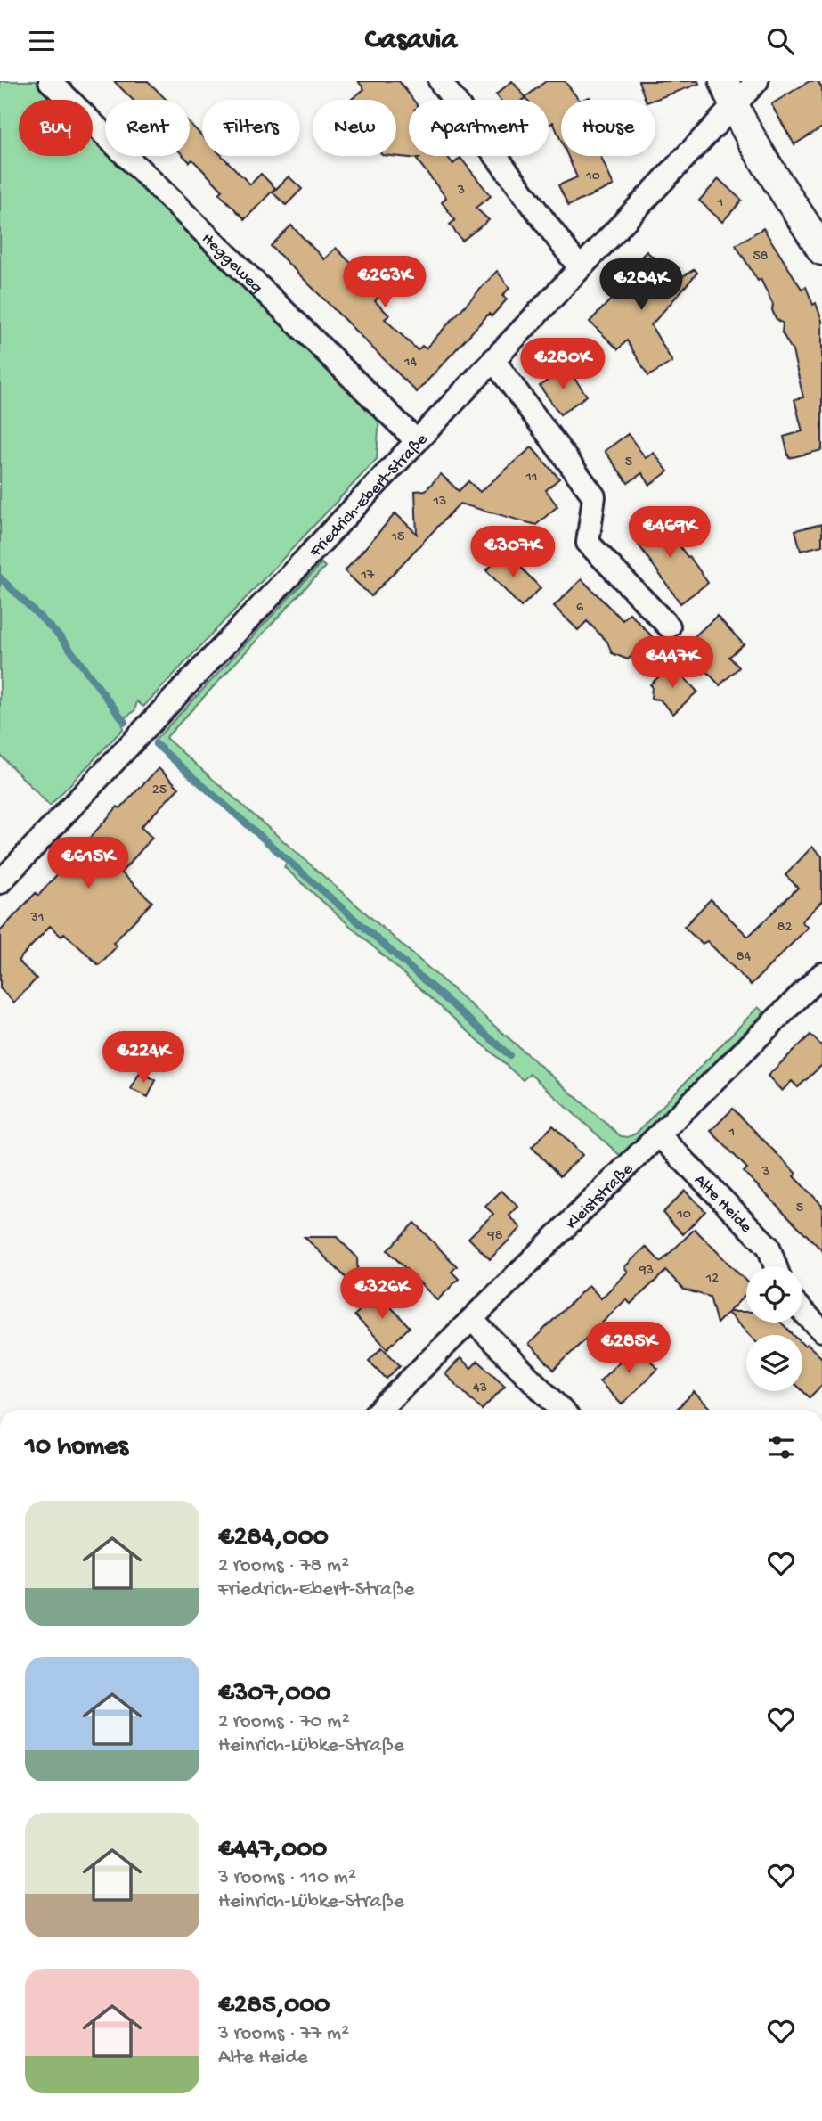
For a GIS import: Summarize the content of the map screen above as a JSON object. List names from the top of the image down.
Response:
{
  "streets": {
    "street": [
      "Heggeweg",
      "Friedrich-Ebert-Straße",
      "Kleiststraße",
      "Alte Heide"
    ]
  },
  "crossings": [
    ["Heggeweg", "Friedrich-Ebert-Straße"],
    ["Kleiststraße", "Alte Heide"]
  ],
  "house_numbers": [
    "10",
    "3",
    "1",
    "58",
    "14",
    "5",
    "11",
    "13",
    "15",
    "17",
    "6",
    "25",
    "31",
    "82",
    "84",
    "1",
    "3",
    "5",
    "10",
    "98",
    "93",
    "12",
    "43"
  ],
  "page": {
    "header": "Casavia",
    "chip": [
      "Buy",
      "Rent",
      "Filters",
      "New",
      "Apartment",
      "House"
    ],
    "price": [
      "€263K",
      "€284K",
      "€280K",
      "€469K",
      "€307K",
      "€447K",
      "€615K",
      "€224K",
      "€326K",
      "€285K"
    ],
    "heading": "10 homes",
    "list": [
      {
        "name": "€284,000",
        "note": "2 rooms · 78 m² · Friedrich-Ebert-Straße"
      },
      {
        "name": "€307,000",
        "note": "2 rooms · 70 m² · Heinrich-Lübke-Straße"
      },
      {
        "name": "€447,000",
        "note": "3 rooms · 110 m² · Heinrich-Lübke-Straße"
      },
      {
        "name": "€285,000",
        "note": "3 rooms · 77 m² · Alte Heide"
      }
    ]
  }
}
